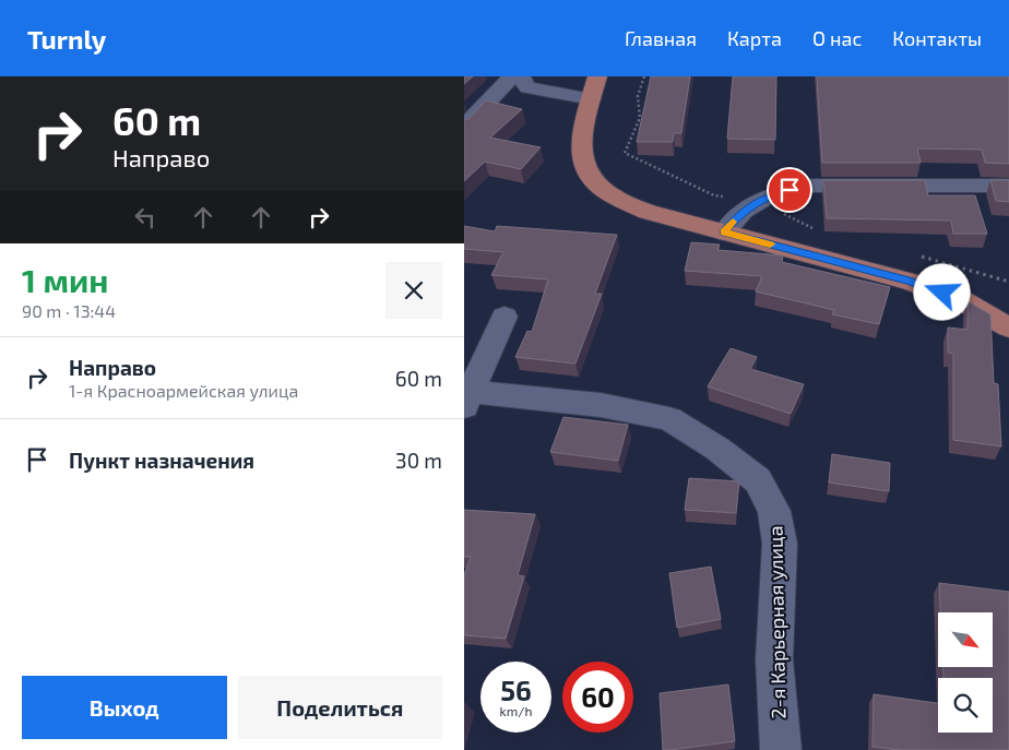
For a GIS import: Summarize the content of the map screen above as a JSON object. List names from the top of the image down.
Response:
{
  "streets": {
    "street": ["2-я Карьерная улица"]
  },
  "north": "bottom right",
  "page": {
    "header": "Turnly",
    "nav": [
      "Главная",
      "Карта",
      "О нас",
      "Контакты"
    ],
    "turn": ["60 m", "Направо"],
    "heading": ["1 мин", "90 m · 13:44"],
    "list": [
      {
        "name": "Направо",
        "note": "1-я Красноармейская улица",
        "value": "60 m"
      },
      {
        "name": "Пункт назначения",
        "value": "30 m"
      }
    ],
    "speed": "56 km/h",
    "limit": "60",
    "buttons": ["Выход", "Поделиться"]
  }
}
